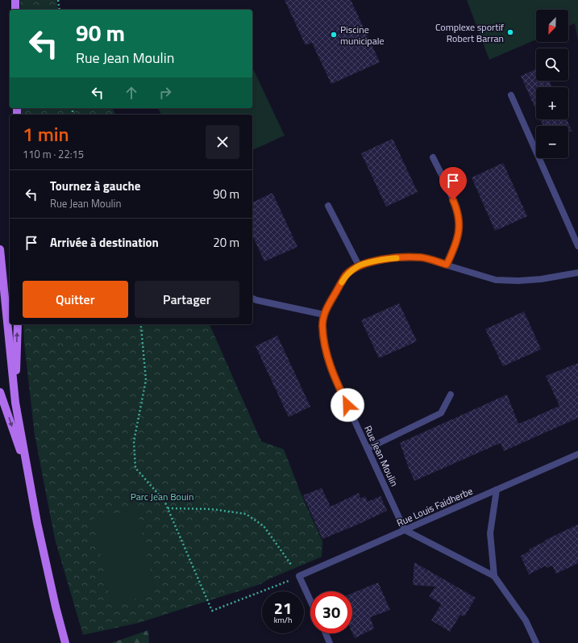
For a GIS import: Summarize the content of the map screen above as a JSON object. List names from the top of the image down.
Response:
{
  "streets": {
    "street": ["Rue Jean Moulin", "Rue Louis Faidherbe"]
  },
  "crossings": [
    ["Rue Jean Moulin", "Rue Louis Faidherbe"]
  ],
  "parks": ["Parc Jean Bouin"],
  "places": ["Complexe sportif Robert Barran", "Piscine municipale"],
  "north": "bottom left",
  "page": {
    "map_buttons": ["+", "−"],
    "turn": ["90 m", "Rue Jean Moulin"],
    "heading": ["1 min", "110 m · 22:15"],
    "list": [
      {
        "name": "Tournez à gauche",
        "note": "Rue Jean Moulin",
        "value": "90 m"
      },
      {
        "name": "Arrivée à destination",
        "value": "20 m"
      }
    ],
    "buttons": ["Quitter", "Partager"],
    "speed": "21 km/h",
    "limit": "30"
  }
}
